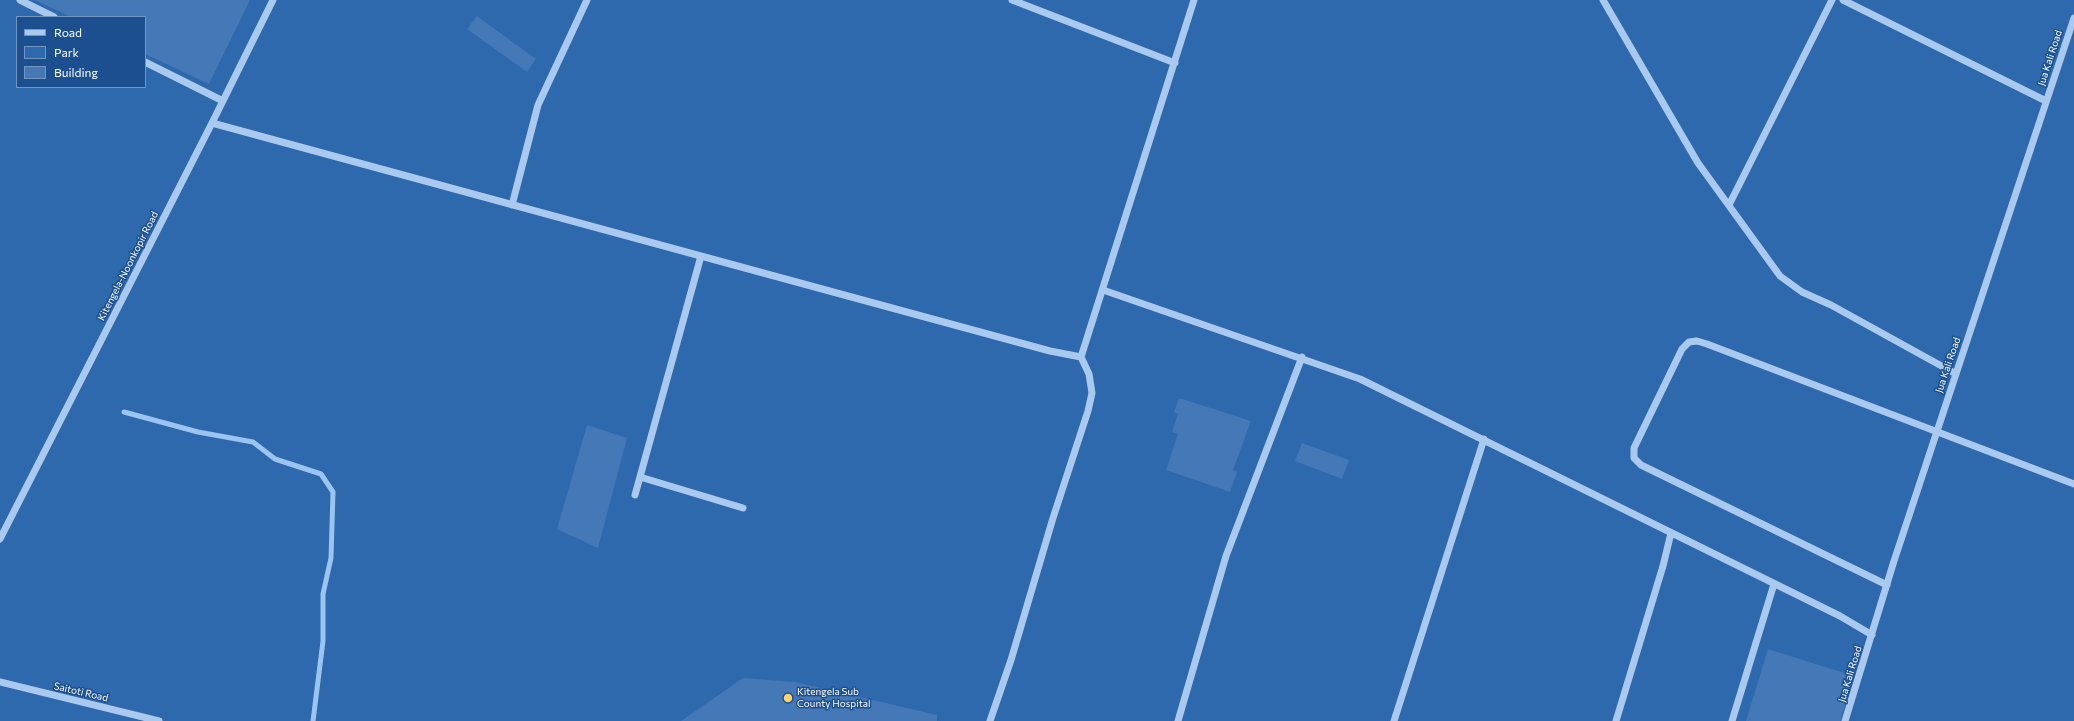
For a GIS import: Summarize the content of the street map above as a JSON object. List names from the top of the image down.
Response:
{
  "streets": {
    "street": ["Jua Kali Road", "Kitengela-Noonkopir Road", "Saitoti Road"]
  },
  "places": ["Kitengela Sub County Hospital"],
  "legend": ["Road", "Park", "Building"]
}
